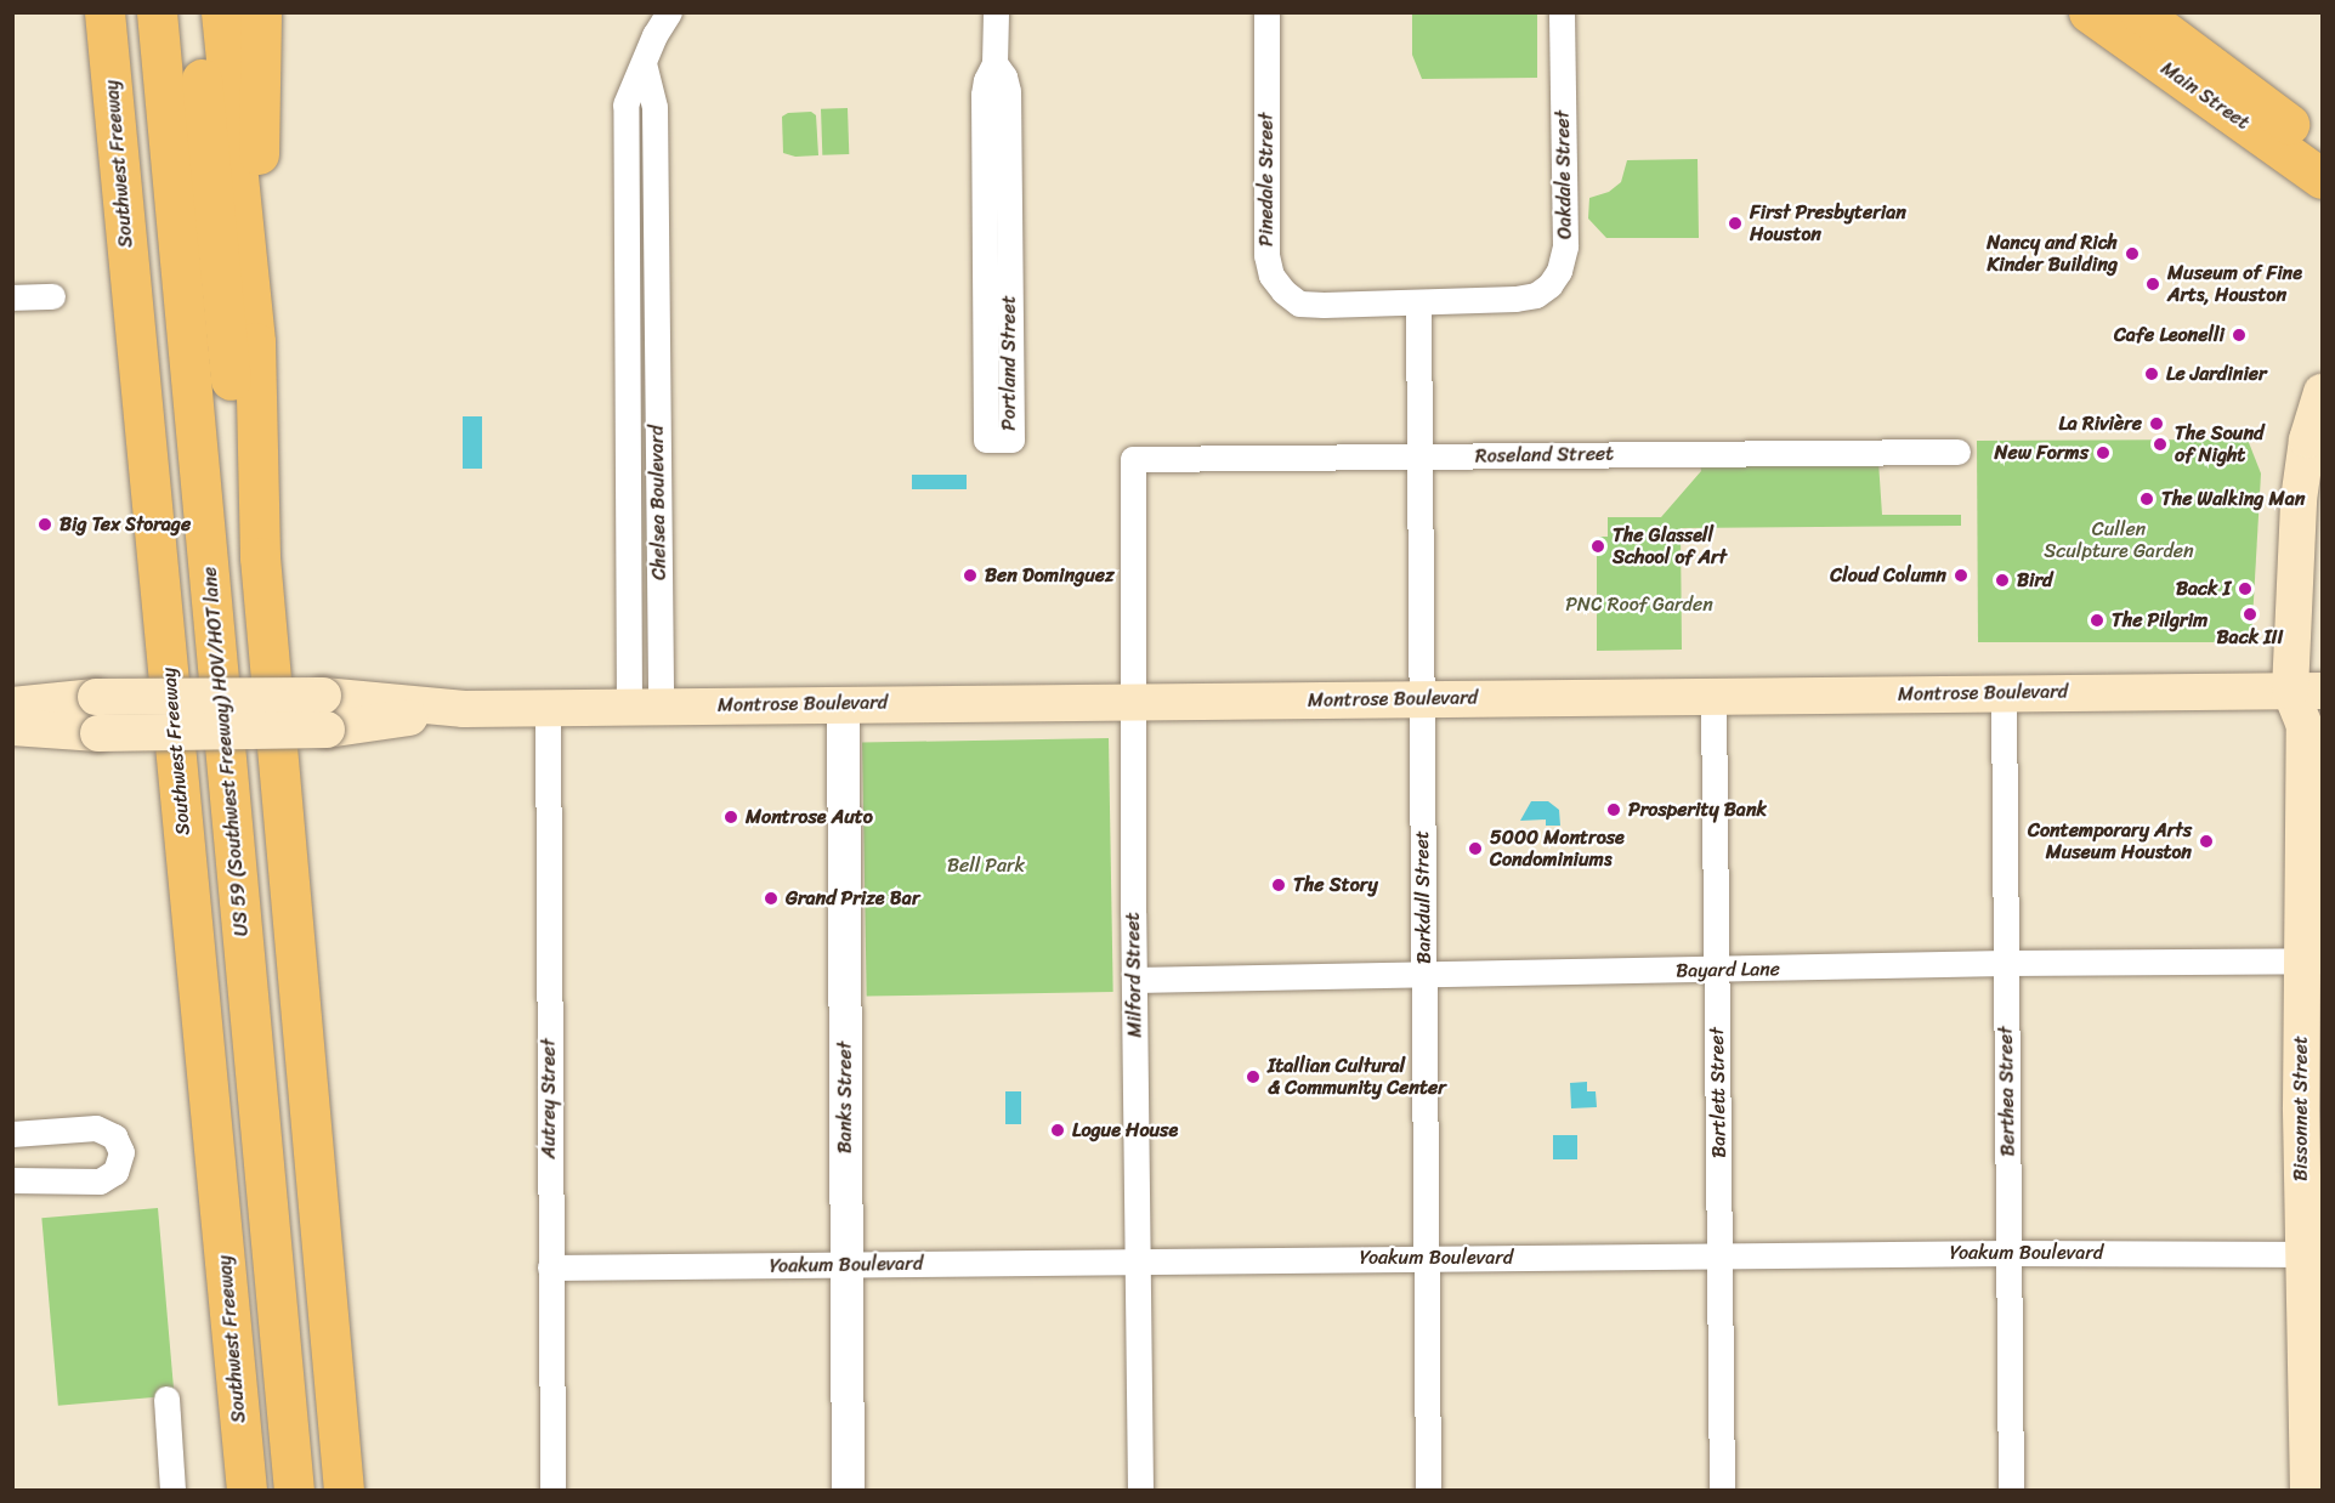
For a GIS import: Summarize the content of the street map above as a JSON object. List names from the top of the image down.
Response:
{
  "streets": {
    "main road": [
      "Main Street",
      "Southwest Freeway",
      "Montrose Boulevard",
      "US 59 (Southwest Freeway) HOV/HOT lane",
      "Bissonnet Street"
    ],
    "street": [
      "Oakdale Street",
      "Pinedale Street",
      "Portland Street",
      "Roseland Street",
      "Chelsea Boulevard",
      "Barkdull Street",
      "Bayard Lane",
      "Milford Street",
      "Berthea Street",
      "Bartlett Street",
      "Banks Street",
      "Autrey Street",
      "Yoakum Boulevard"
    ]
  },
  "crossings": [
    ["Oakdale Street", "Pinedale Street"],
    ["Oakdale Street", "Barkdull Street"],
    ["Pinedale Street", "Barkdull Street"],
    ["Roseland Street", "Barkdull Street"],
    ["Roseland Street", "Milford Street"],
    ["Chelsea Boulevard", "Montrose Boulevard"],
    ["Montrose Boulevard", "Barkdull Street"],
    ["Montrose Boulevard", "Milford Street"],
    ["Montrose Boulevard", "Berthea Street"],
    ["Montrose Boulevard", "Bartlett Street"],
    ["Montrose Boulevard", "Banks Street"],
    ["Montrose Boulevard", "Autrey Street"],
    ["Montrose Boulevard", "Bissonnet Street"],
    ["Barkdull Street", "Bayard Lane"],
    ["Barkdull Street", "Yoakum Boulevard"],
    ["Bayard Lane", "Milford Street"],
    ["Bayard Lane", "Berthea Street"],
    ["Bayard Lane", "Bartlett Street"],
    ["Bayard Lane", "Bissonnet Street"],
    ["Milford Street", "Yoakum Boulevard"],
    ["Berthea Street", "Yoakum Boulevard"],
    ["Bartlett Street", "Yoakum Boulevard"],
    ["Banks Street", "Yoakum Boulevard"],
    ["Autrey Street", "Yoakum Boulevard"],
    ["Bissonnet Street", "Yoakum Boulevard"]
  ],
  "parks": ["Cullen Sculpture Garden", "PNC Roof Garden", "Bell Park"],
  "places": [
    "First Presbyterian Houston",
    "Nancy and Rich Kinder Building",
    "Museum of Fine Arts, Houston",
    "Cafe Leonelli",
    "Le Jardinier",
    "La Rivière",
    "The Sound of Night",
    "New Forms",
    "The Walking Man",
    "Big Tex Storage",
    "The Glassell School of Art",
    "Ben Dominguez",
    "Cloud Column",
    "Bird",
    "Back I",
    "Back III",
    "The Pilgrim",
    "Prosperity Bank",
    "Montrose Auto",
    "Contemporary Arts Museum Houston",
    "5000 Montrose Condominiums",
    "The Story",
    "Grand Prize Bar",
    "Itallian Cultural & Community Center",
    "Logue House"
  ]
}
